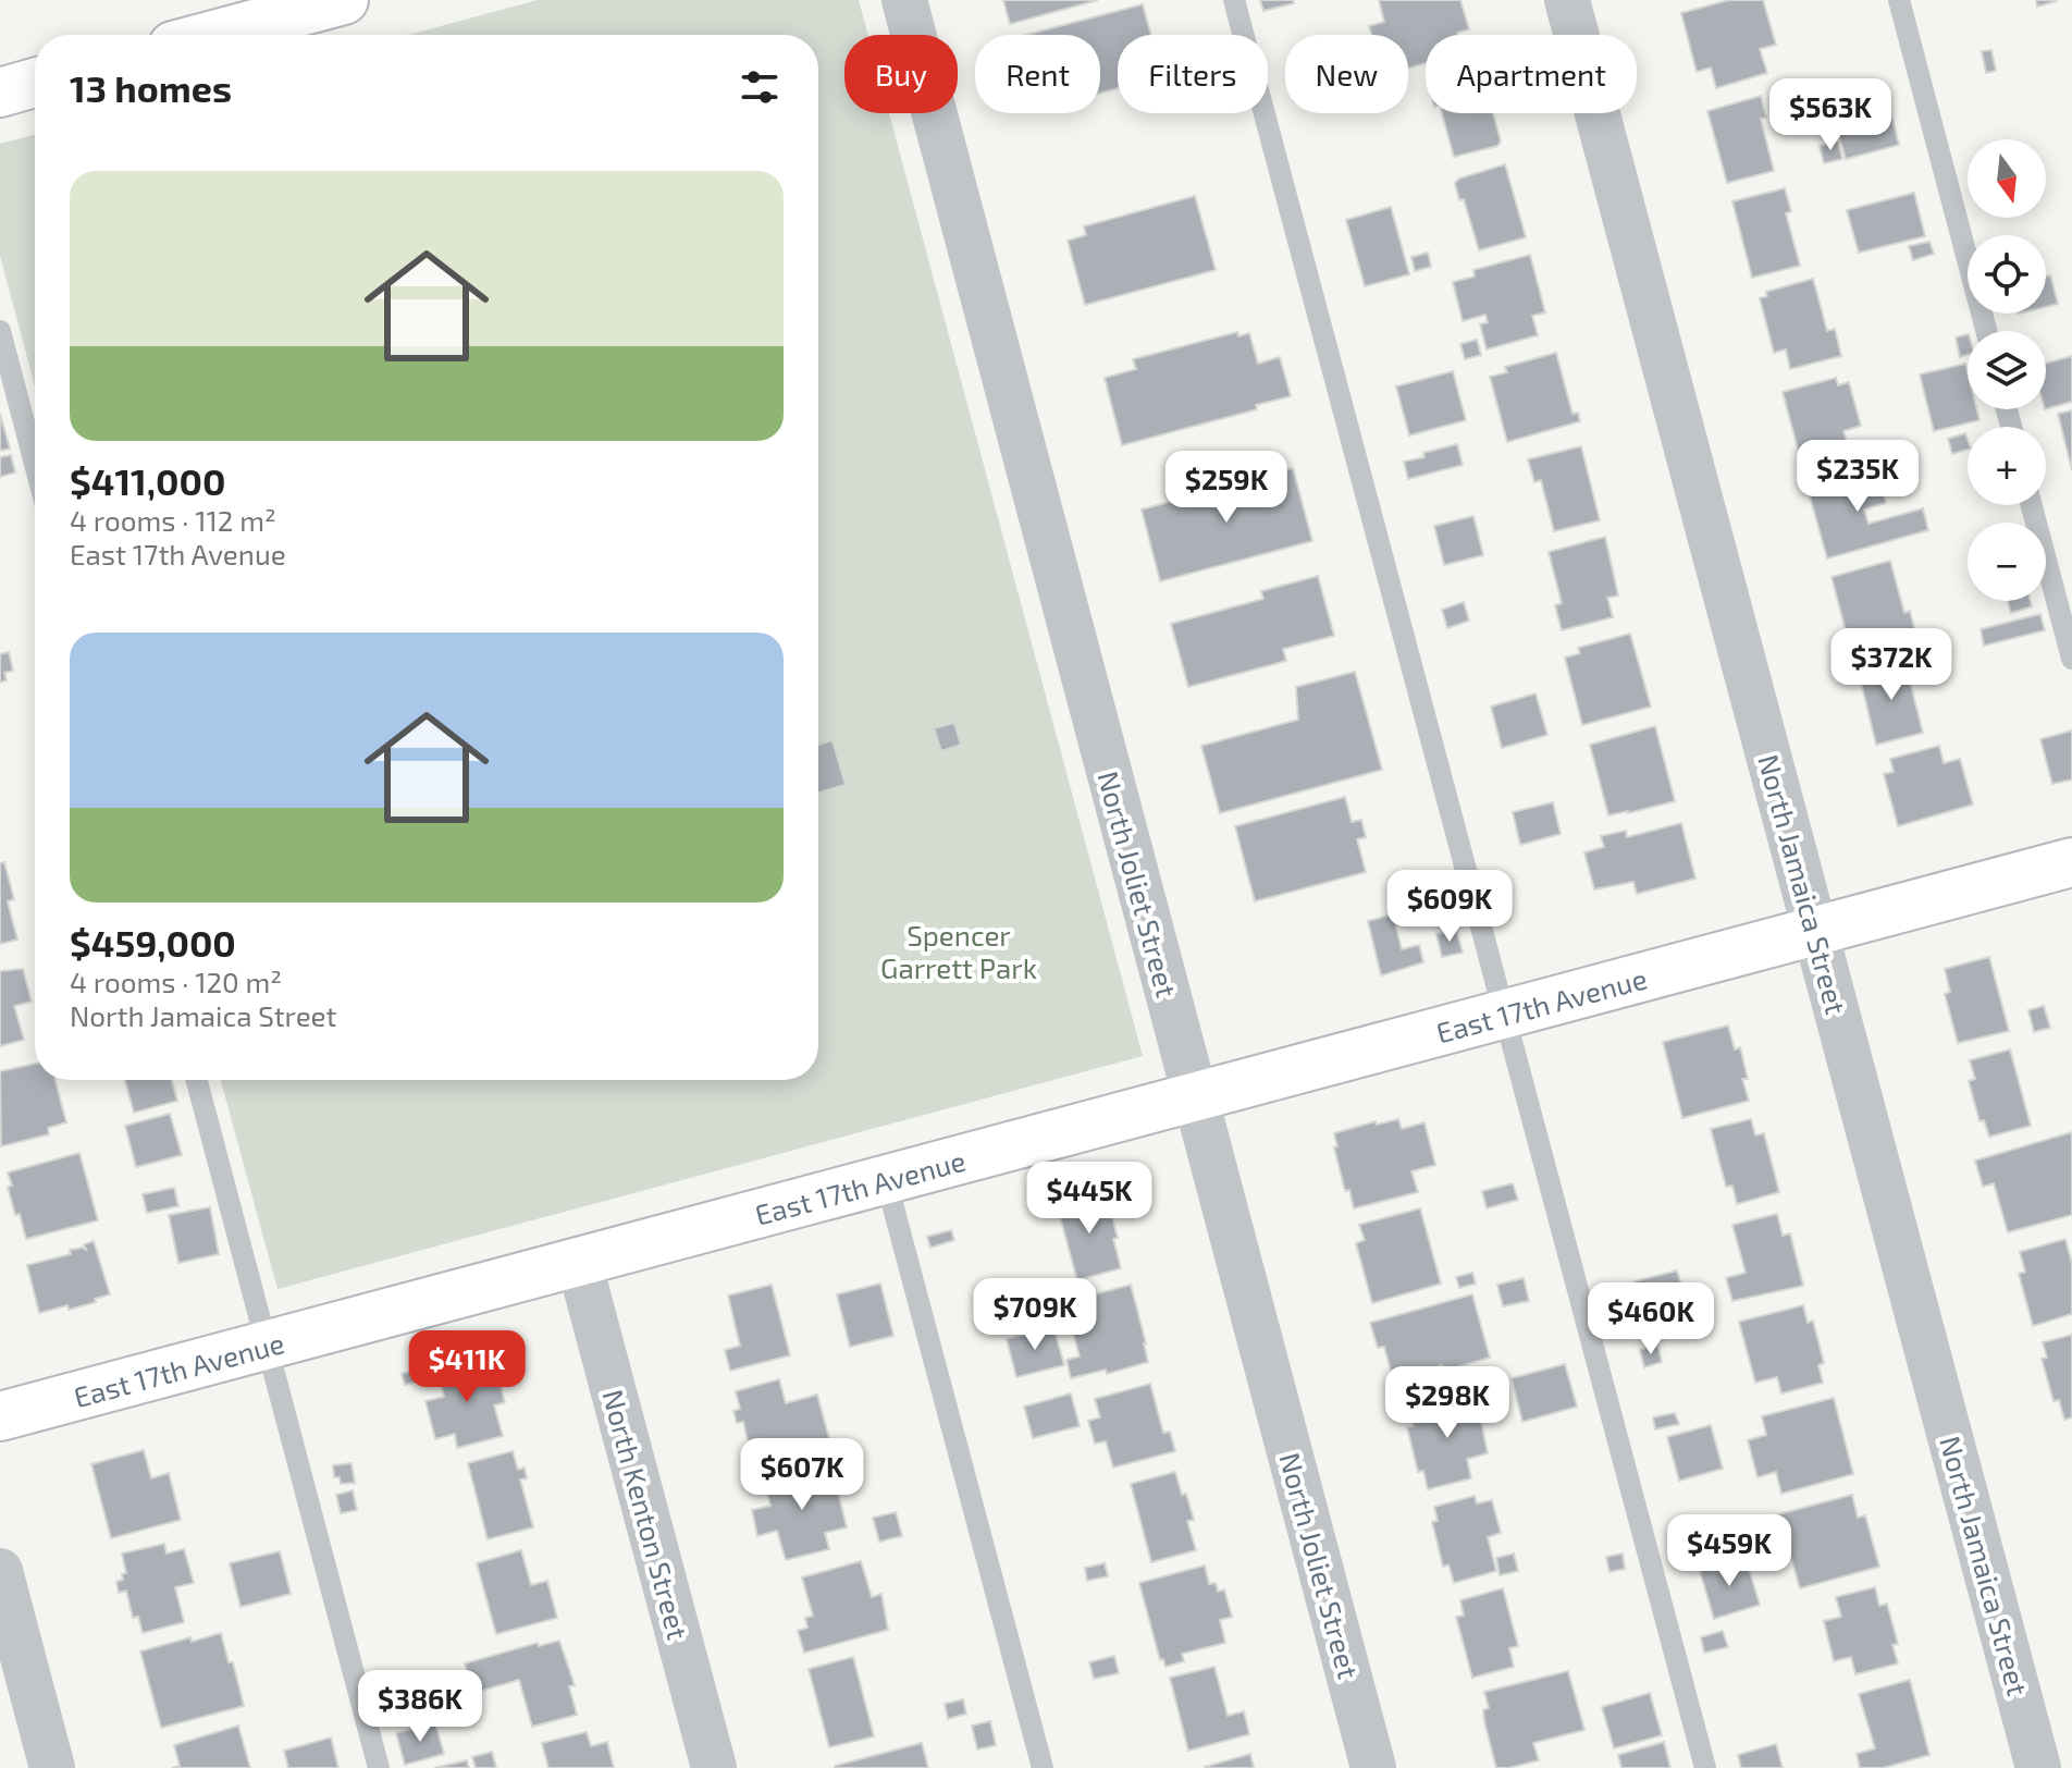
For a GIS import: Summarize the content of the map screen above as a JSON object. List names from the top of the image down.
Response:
{
  "streets": {
    "street": [
      "North Joliet Street",
      "North Jamaica Street",
      "East 17th Avenue",
      "North Kenton Street"
    ]
  },
  "crossings": [
    ["North Joliet Street", "East 17th Avenue"],
    ["North Jamaica Street", "East 17th Avenue"],
    ["East 17th Avenue", "North Kenton Street"]
  ],
  "parks": ["Spencer Garrett Park"],
  "north": "bottom",
  "page": {
    "chip": [
      "Buy",
      "Rent",
      "Filters",
      "New",
      "Apartment"
    ],
    "heading": "13 homes",
    "price": [
      "$563K",
      "$235K",
      "$259K",
      "$372K",
      "$609K",
      "$445K",
      "$709K",
      "$460K",
      "$411K",
      "$298K",
      "$607K",
      "$459K",
      "$386K"
    ],
    "map_buttons": ["+", "−"],
    "list": [
      {
        "name": "$411,000",
        "note": "4 rooms · 112 m² · East 17th Avenue"
      },
      {
        "name": "$459,000",
        "note": "4 rooms · 120 m² · North Jamaica Street"
      }
    ]
  }
}
